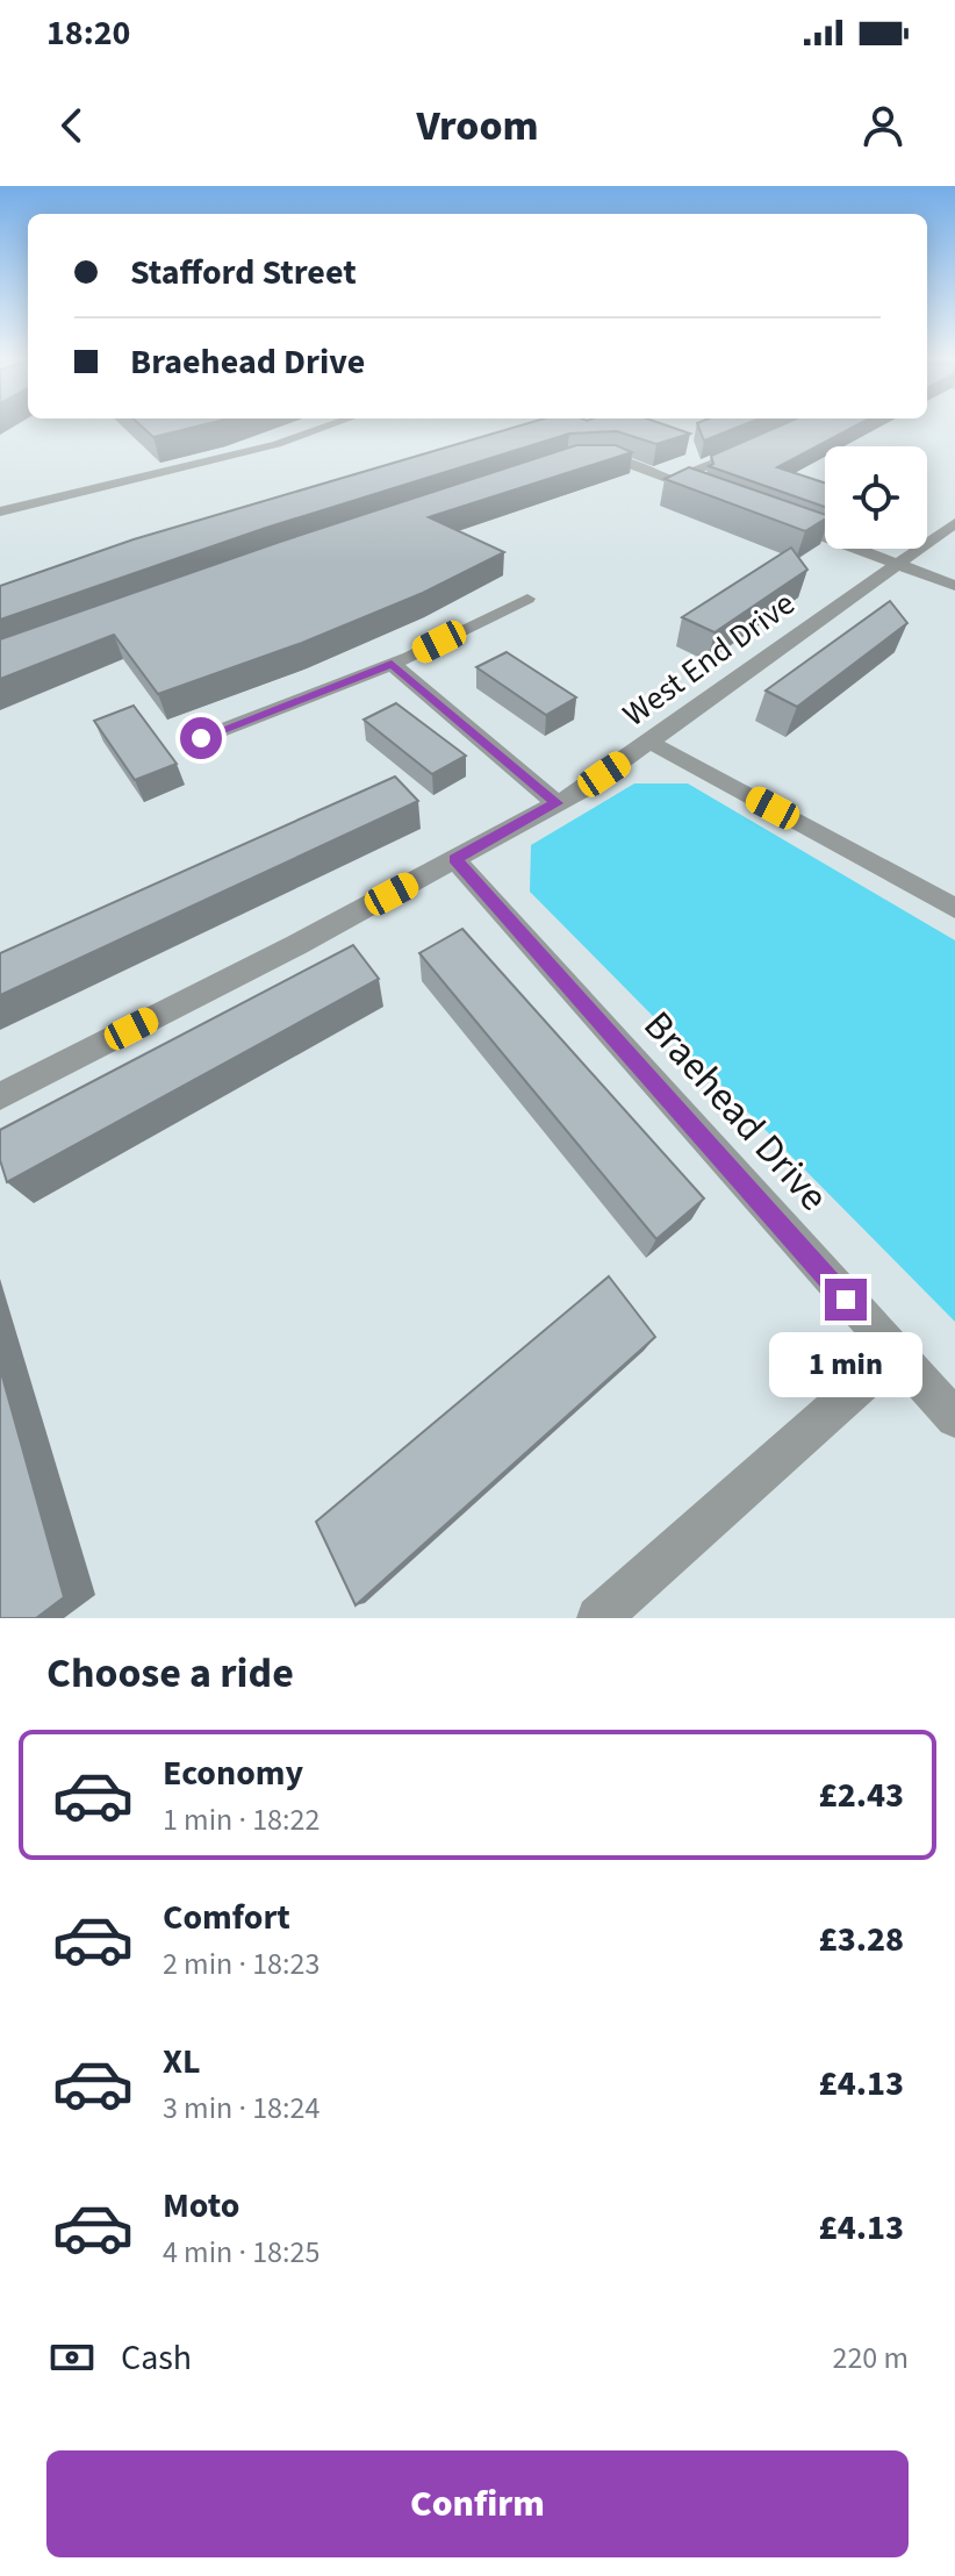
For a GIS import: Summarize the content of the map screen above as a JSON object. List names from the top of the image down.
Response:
{
  "streets": {
    "street": ["West End Drive", "Braehead Drive"]
  },
  "crossings": [
    ["West End Drive", "Braehead Drive"]
  ],
  "page": {
    "status": "18:20",
    "header": "Vroom",
    "banner": ["Stafford Street", "Braehead Drive"],
    "bubble": "1 min",
    "heading": "Choose a ride",
    "list": [
      {
        "name": "Economy",
        "note": "1 min · 18:22",
        "value": "£2.43"
      },
      {
        "name": "Comfort",
        "note": "2 min · 18:23",
        "value": "£3.28"
      },
      {
        "name": "XL",
        "note": "3 min · 18:24",
        "value": "£4.13"
      },
      {
        "name": "Moto",
        "note": "4 min · 18:25",
        "value": "£4.13"
      }
    ],
    "pay": ["Cash", "220 m"],
    "buttons": "Confirm"
  }
}
